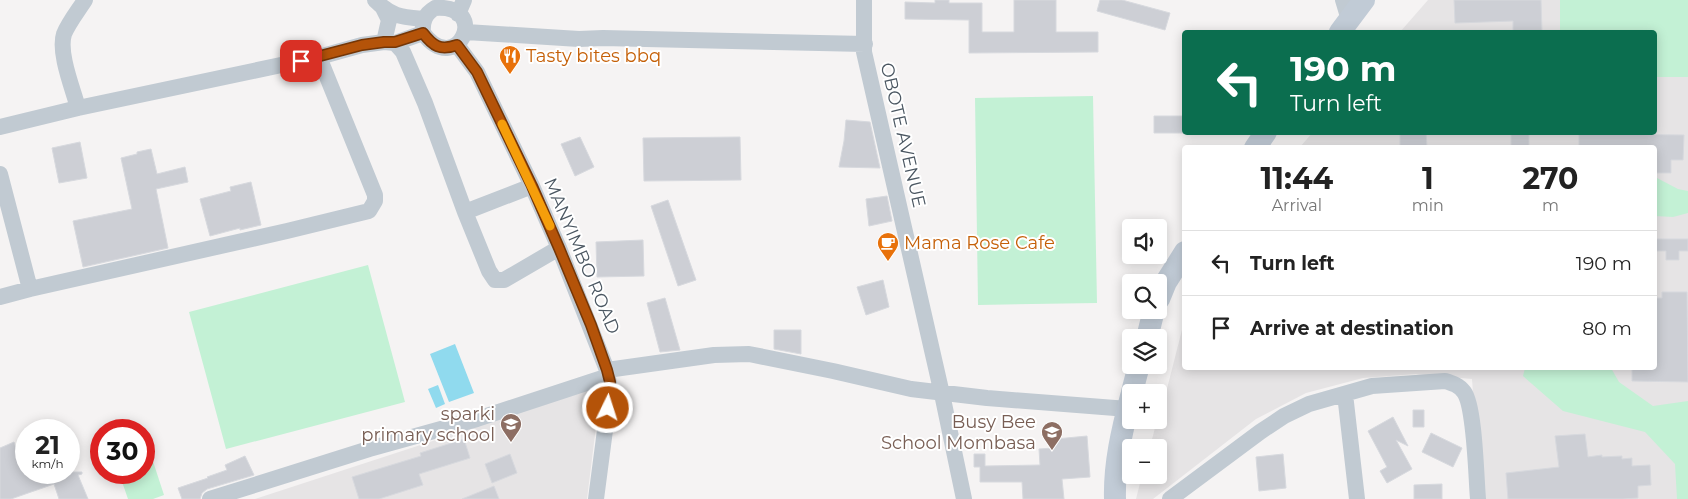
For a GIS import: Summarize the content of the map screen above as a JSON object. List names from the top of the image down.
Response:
{
  "streets": {
    "street": ["OBOTE AVENUE", "MANYIMBO ROAD"]
  },
  "crossings": [
    ["OBOTE AVENUE", "MANYIMBO ROAD"]
  ],
  "places": {
    "restaurant": ["Tasty bites bbq"],
    "cafe": ["Mama Rose Cafe"],
    "school or university": ["sparki primary school", "Busy Bee School Mombasa"]
  },
  "page": {
    "turn": ["190 m", "Turn left"],
    "eta": [
      "11:44",
      "Arrival",
      "1",
      "min",
      "270",
      "m"
    ],
    "map_buttons": ["+", "−"],
    "list": [
      {
        "name": "Turn left",
        "value": "190 m"
      },
      {
        "name": "Arrive at destination",
        "value": "80 m"
      }
    ],
    "speed": "21 km/h",
    "limit": "30"
  }
}
